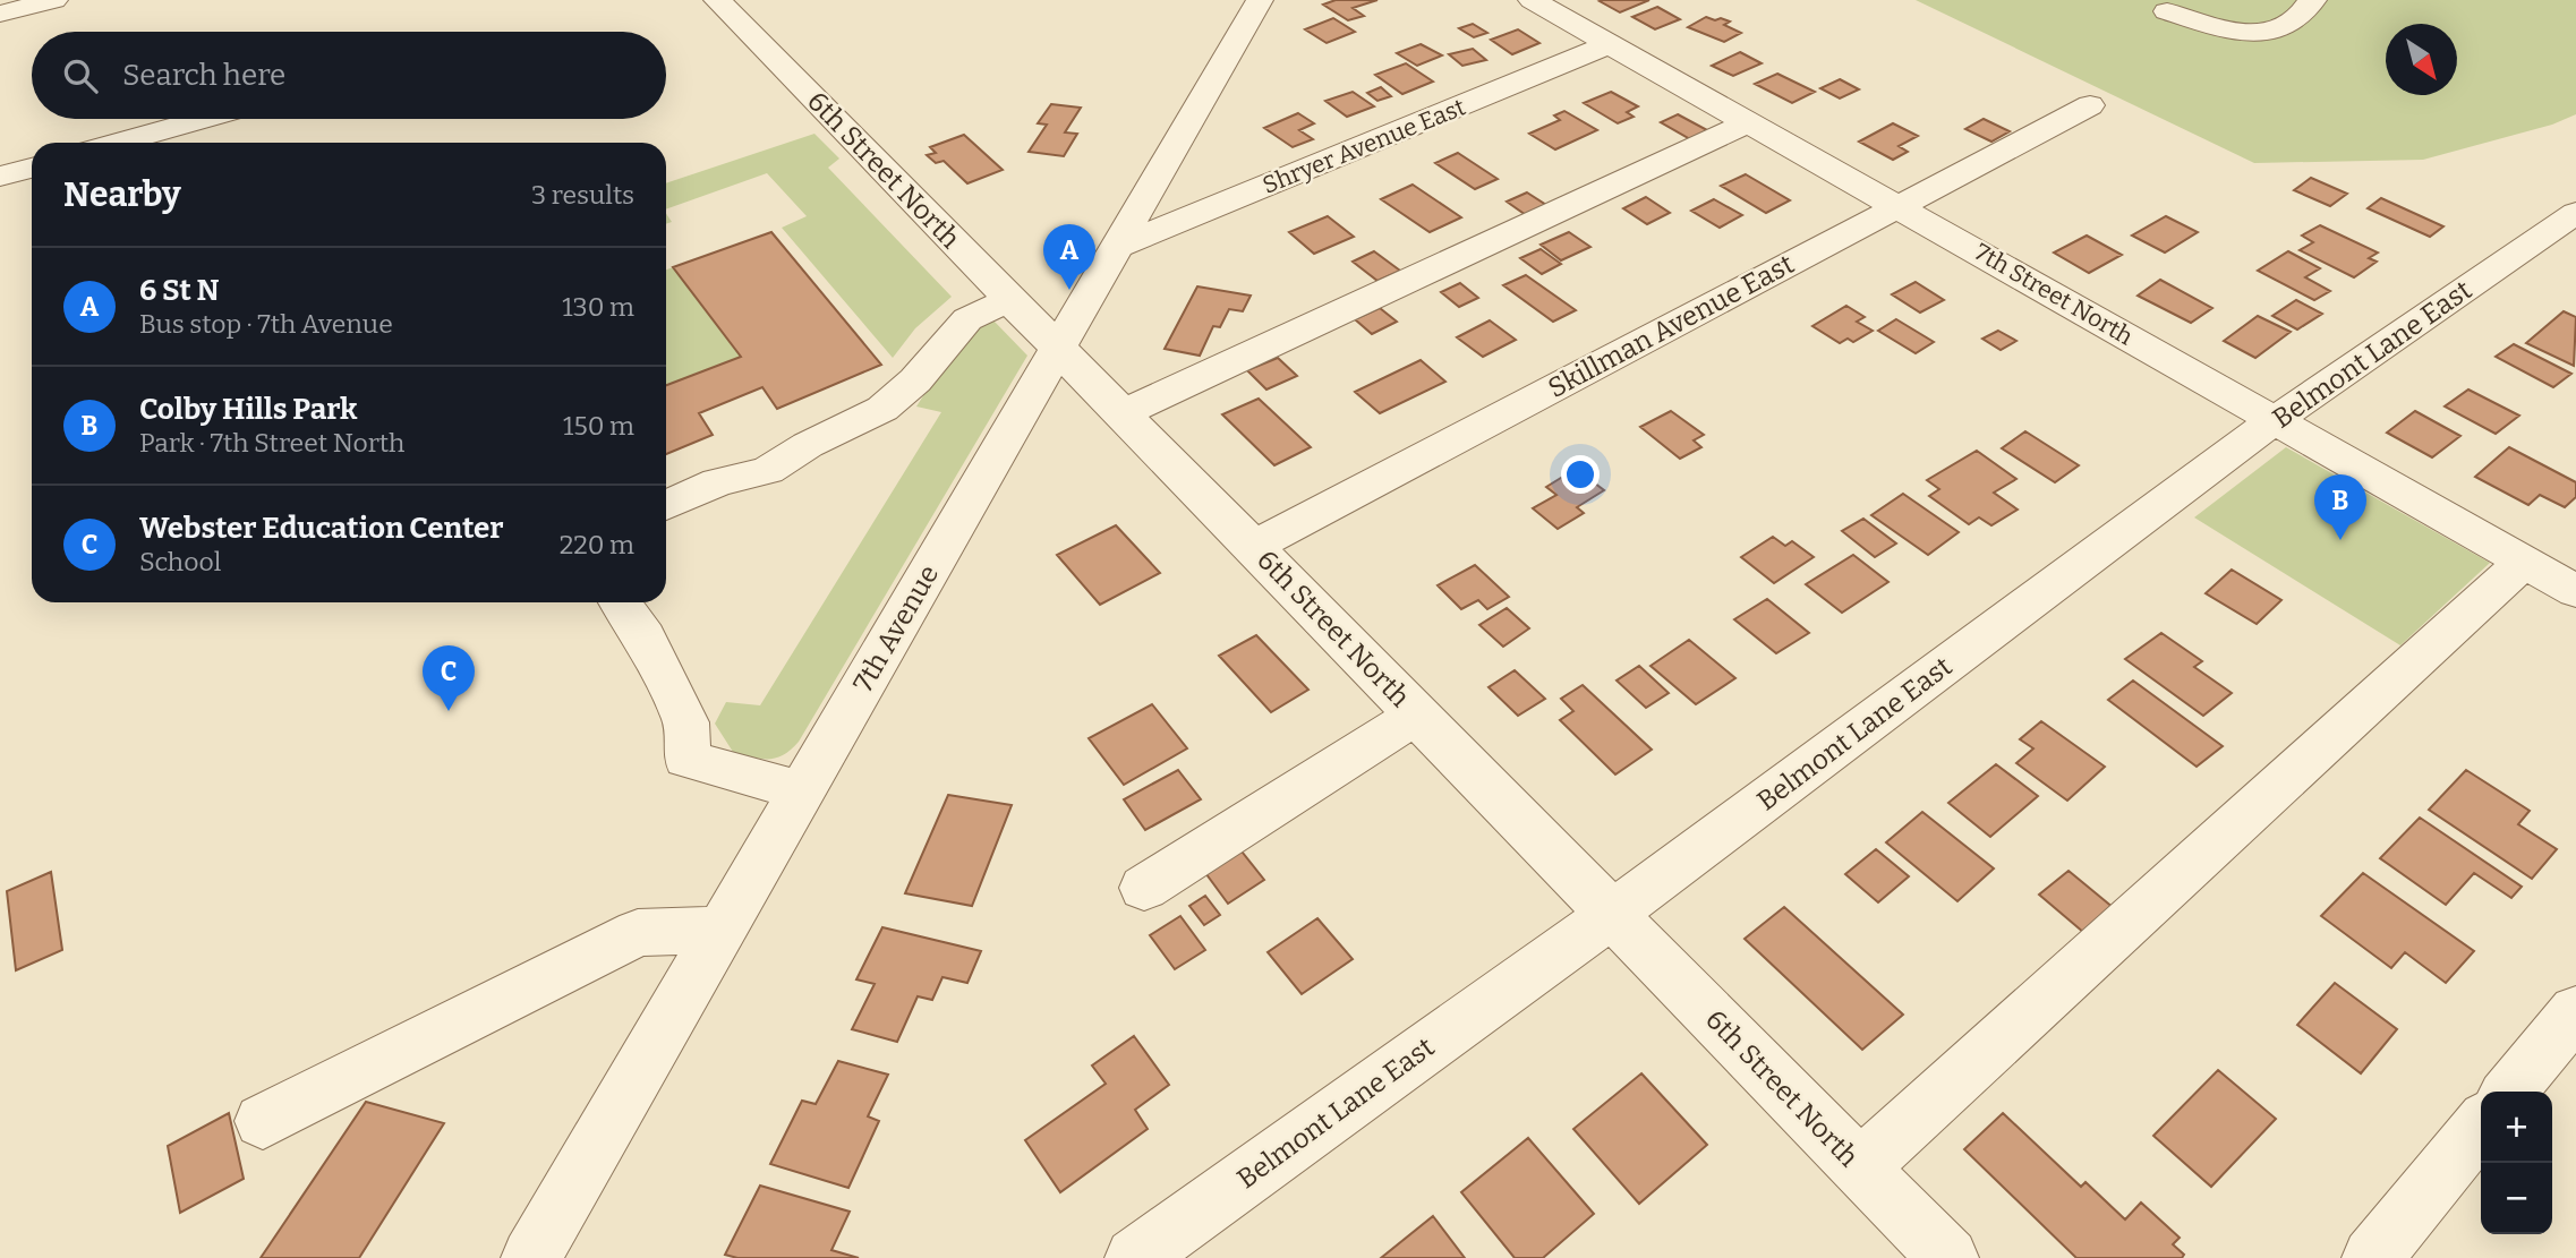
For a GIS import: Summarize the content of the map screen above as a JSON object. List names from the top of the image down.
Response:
{
  "streets": {
    "street": [
      "Shryer Avenue East",
      "6th Street North",
      "7th Street North",
      "Skillman Avenue East",
      "Belmont Lane East",
      "7th Avenue"
    ]
  },
  "crossings": [
    ["Shryer Avenue East", "7th Street North"],
    ["Shryer Avenue East", "7th Avenue"],
    ["6th Street North", "Skillman Avenue East"],
    ["6th Street North", "Belmont Lane East"],
    ["6th Street North", "7th Avenue"],
    ["7th Street North", "Skillman Avenue East"],
    ["7th Street North", "Belmont Lane East"]
  ],
  "north": "bottom right",
  "page": {
    "search": "Search here",
    "heading": ["Nearby", "3 results"],
    "pins": ["A", "B", "C"],
    "list": [
      {
        "mark": "A",
        "name": "6 St N",
        "note": "Bus stop · 7th Avenue",
        "value": "130 m"
      },
      {
        "mark": "B",
        "name": "Colby Hills Park",
        "note": "Park · 7th Street North",
        "value": "150 m"
      },
      {
        "mark": "C",
        "name": "Webster Education Center",
        "note": "School",
        "value": "220 m"
      }
    ],
    "map_buttons": ["+", "−"]
  }
}
